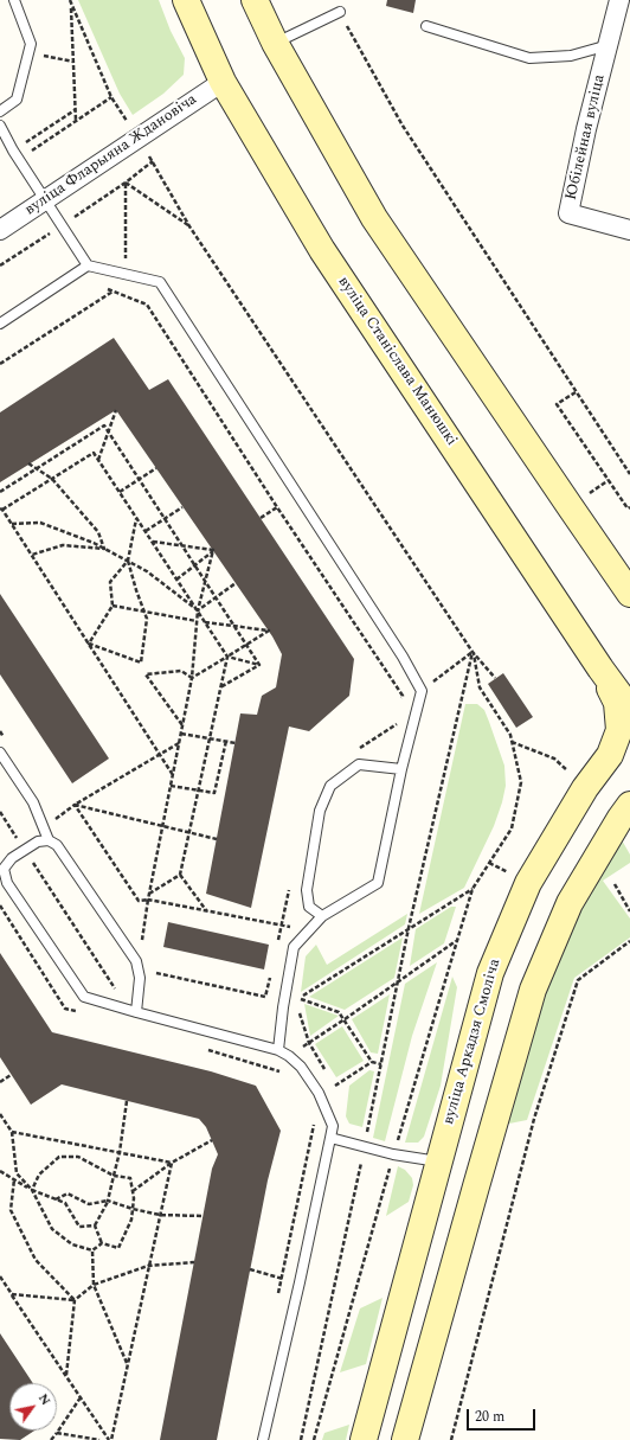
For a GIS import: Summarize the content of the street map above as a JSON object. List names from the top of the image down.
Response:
{
  "streets": {
    "main road": ["вуліца Станіслава Манюшкі", "вуліца Аркадзя Смоліча"],
    "street": ["Юбілейная вуліца", "вуліца Фларыяна Ждановіча"]
  },
  "crossings": [
    ["вуліца Фларыяна Ждановіча", "вуліца Станіслава Манюшкі"],
    ["вуліца Станіслава Манюшкі", "вуліца Аркадзя Смоліча"]
  ],
  "scale_bar": "20 m",
  "north": "top right"
}
